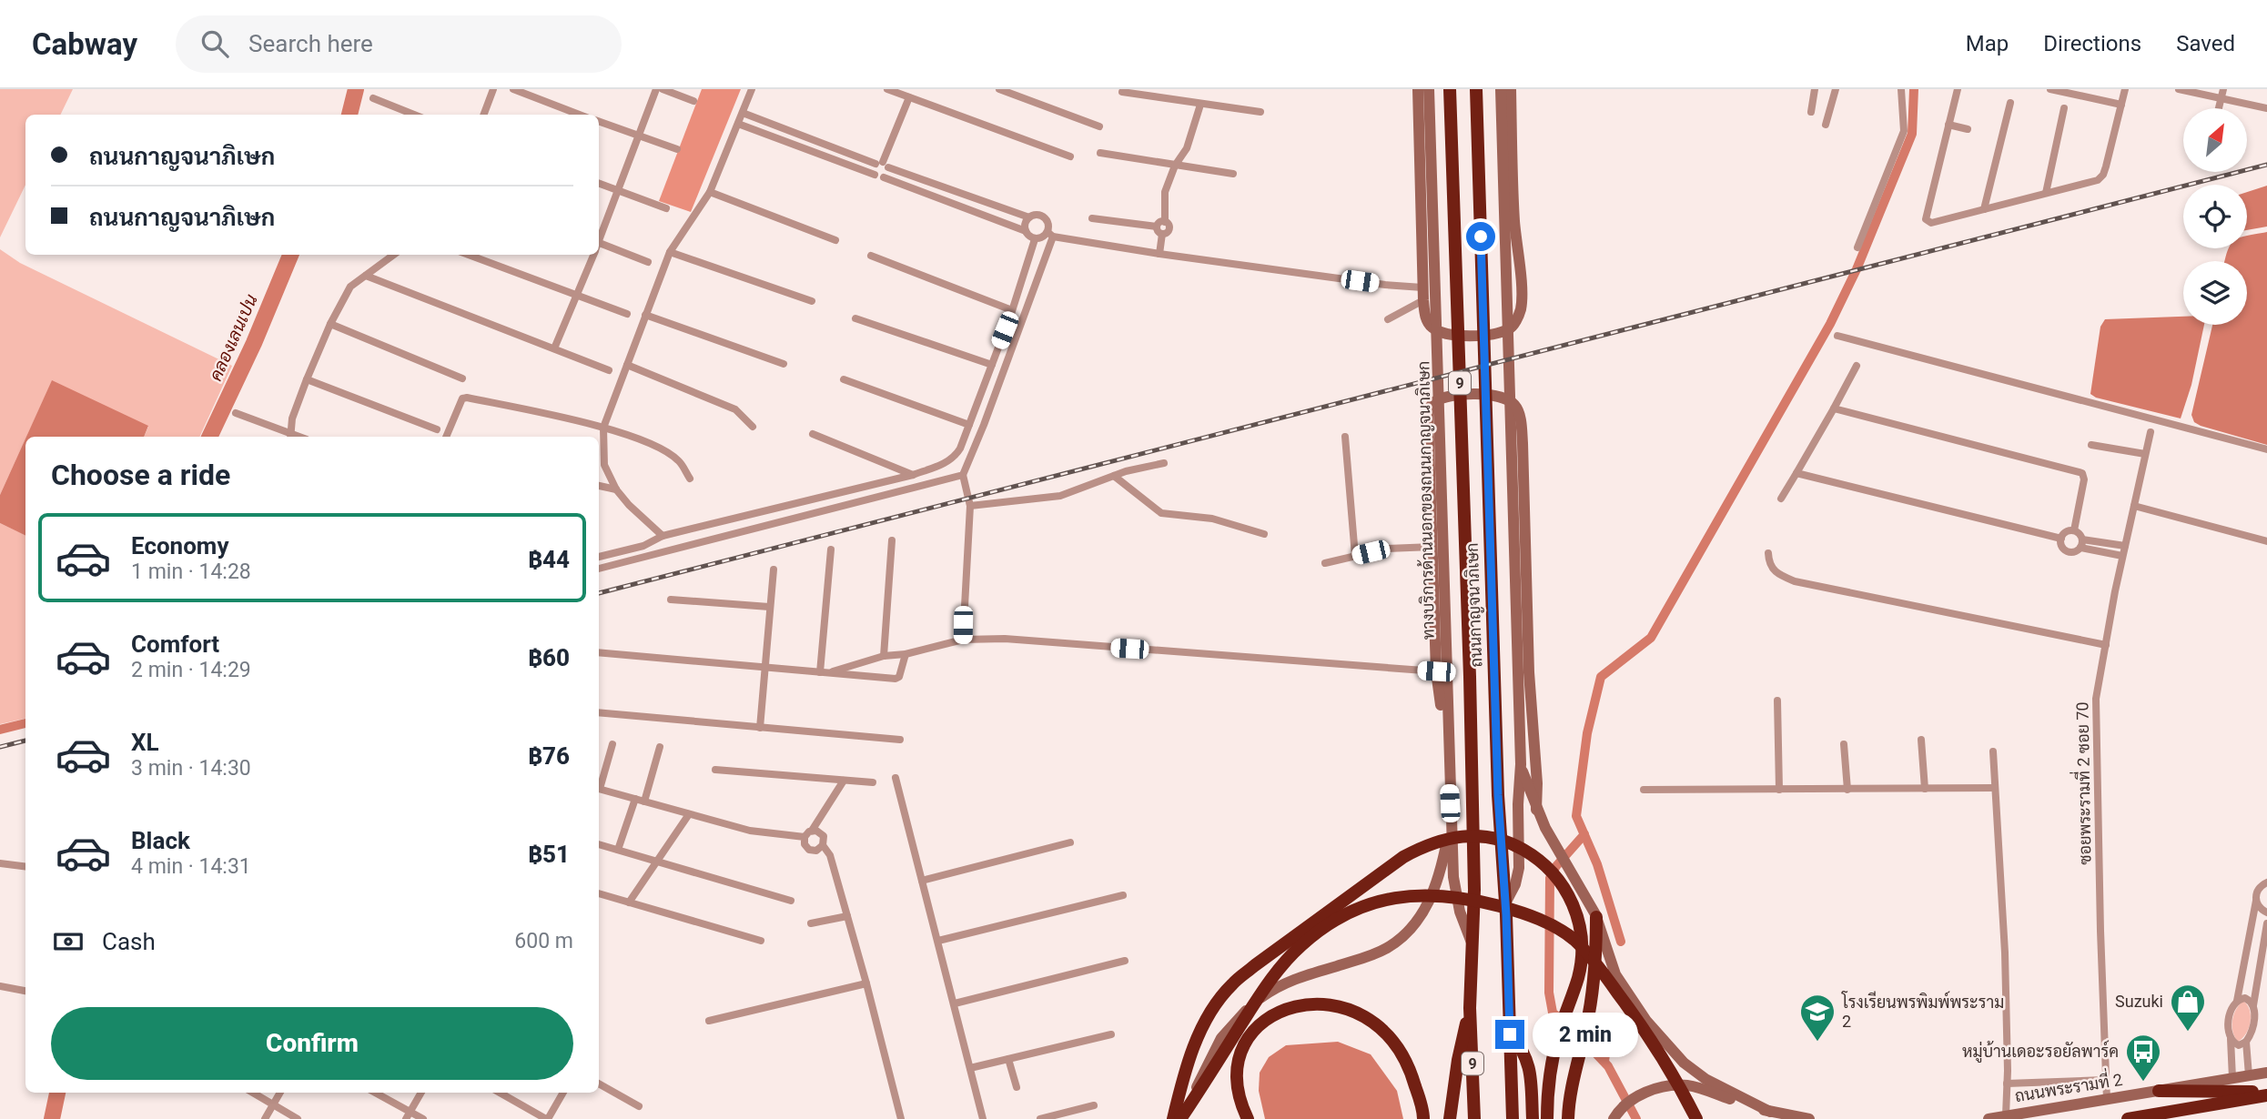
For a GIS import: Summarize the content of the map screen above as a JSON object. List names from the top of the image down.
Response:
{
  "streets": {
    "highway": ["9", "ถนนกาญจนาภิเษก"],
    "main road": ["ทางบริการด้านนอกของถนนกาญจนาภิเษก", "ถนนพระรามที่ 2"],
    "street": ["ซอยพระรามที่ 2 ซอย 70"]
  },
  "crossings": [
    ["ทางบริการด้านนอกของถนนกาญจนาภิเษก", "ถนนกาญจนาภิเษก"],
    ["ซอยพระรามที่ 2 ซอย 70", "ถนนพระรามที่ 2"]
  ],
  "water": ["คลองเลนเปน"],
  "places": {
    "shop": ["Suzuki"],
    "school or university": ["โรงเรียนพรพิมพ์พระราม 2"],
    "bus stop": ["หมู่บ้านเดอะรอยัลพาร์ค"]
  },
  "north": "top right",
  "page": {
    "header": "Cabway",
    "search": "Search here",
    "nav": ["Map", "Directions", "Saved"],
    "banner": ["ถนนกาญจนาภิเษก", "ถนนกาญจนาภิเษก"],
    "heading": "Choose a ride",
    "list": [
      {
        "name": "Economy",
        "note": "1 min · 14:28",
        "value": "฿44"
      },
      {
        "name": "Comfort",
        "note": "2 min · 14:29",
        "value": "฿60"
      },
      {
        "name": "XL",
        "note": "3 min · 14:30",
        "value": "฿76"
      },
      {
        "name": "Black",
        "note": "4 min · 14:31",
        "value": "฿51"
      }
    ],
    "pay": ["Cash", "600 m"],
    "buttons": "Confirm",
    "bubble": "2 min"
  }
}
